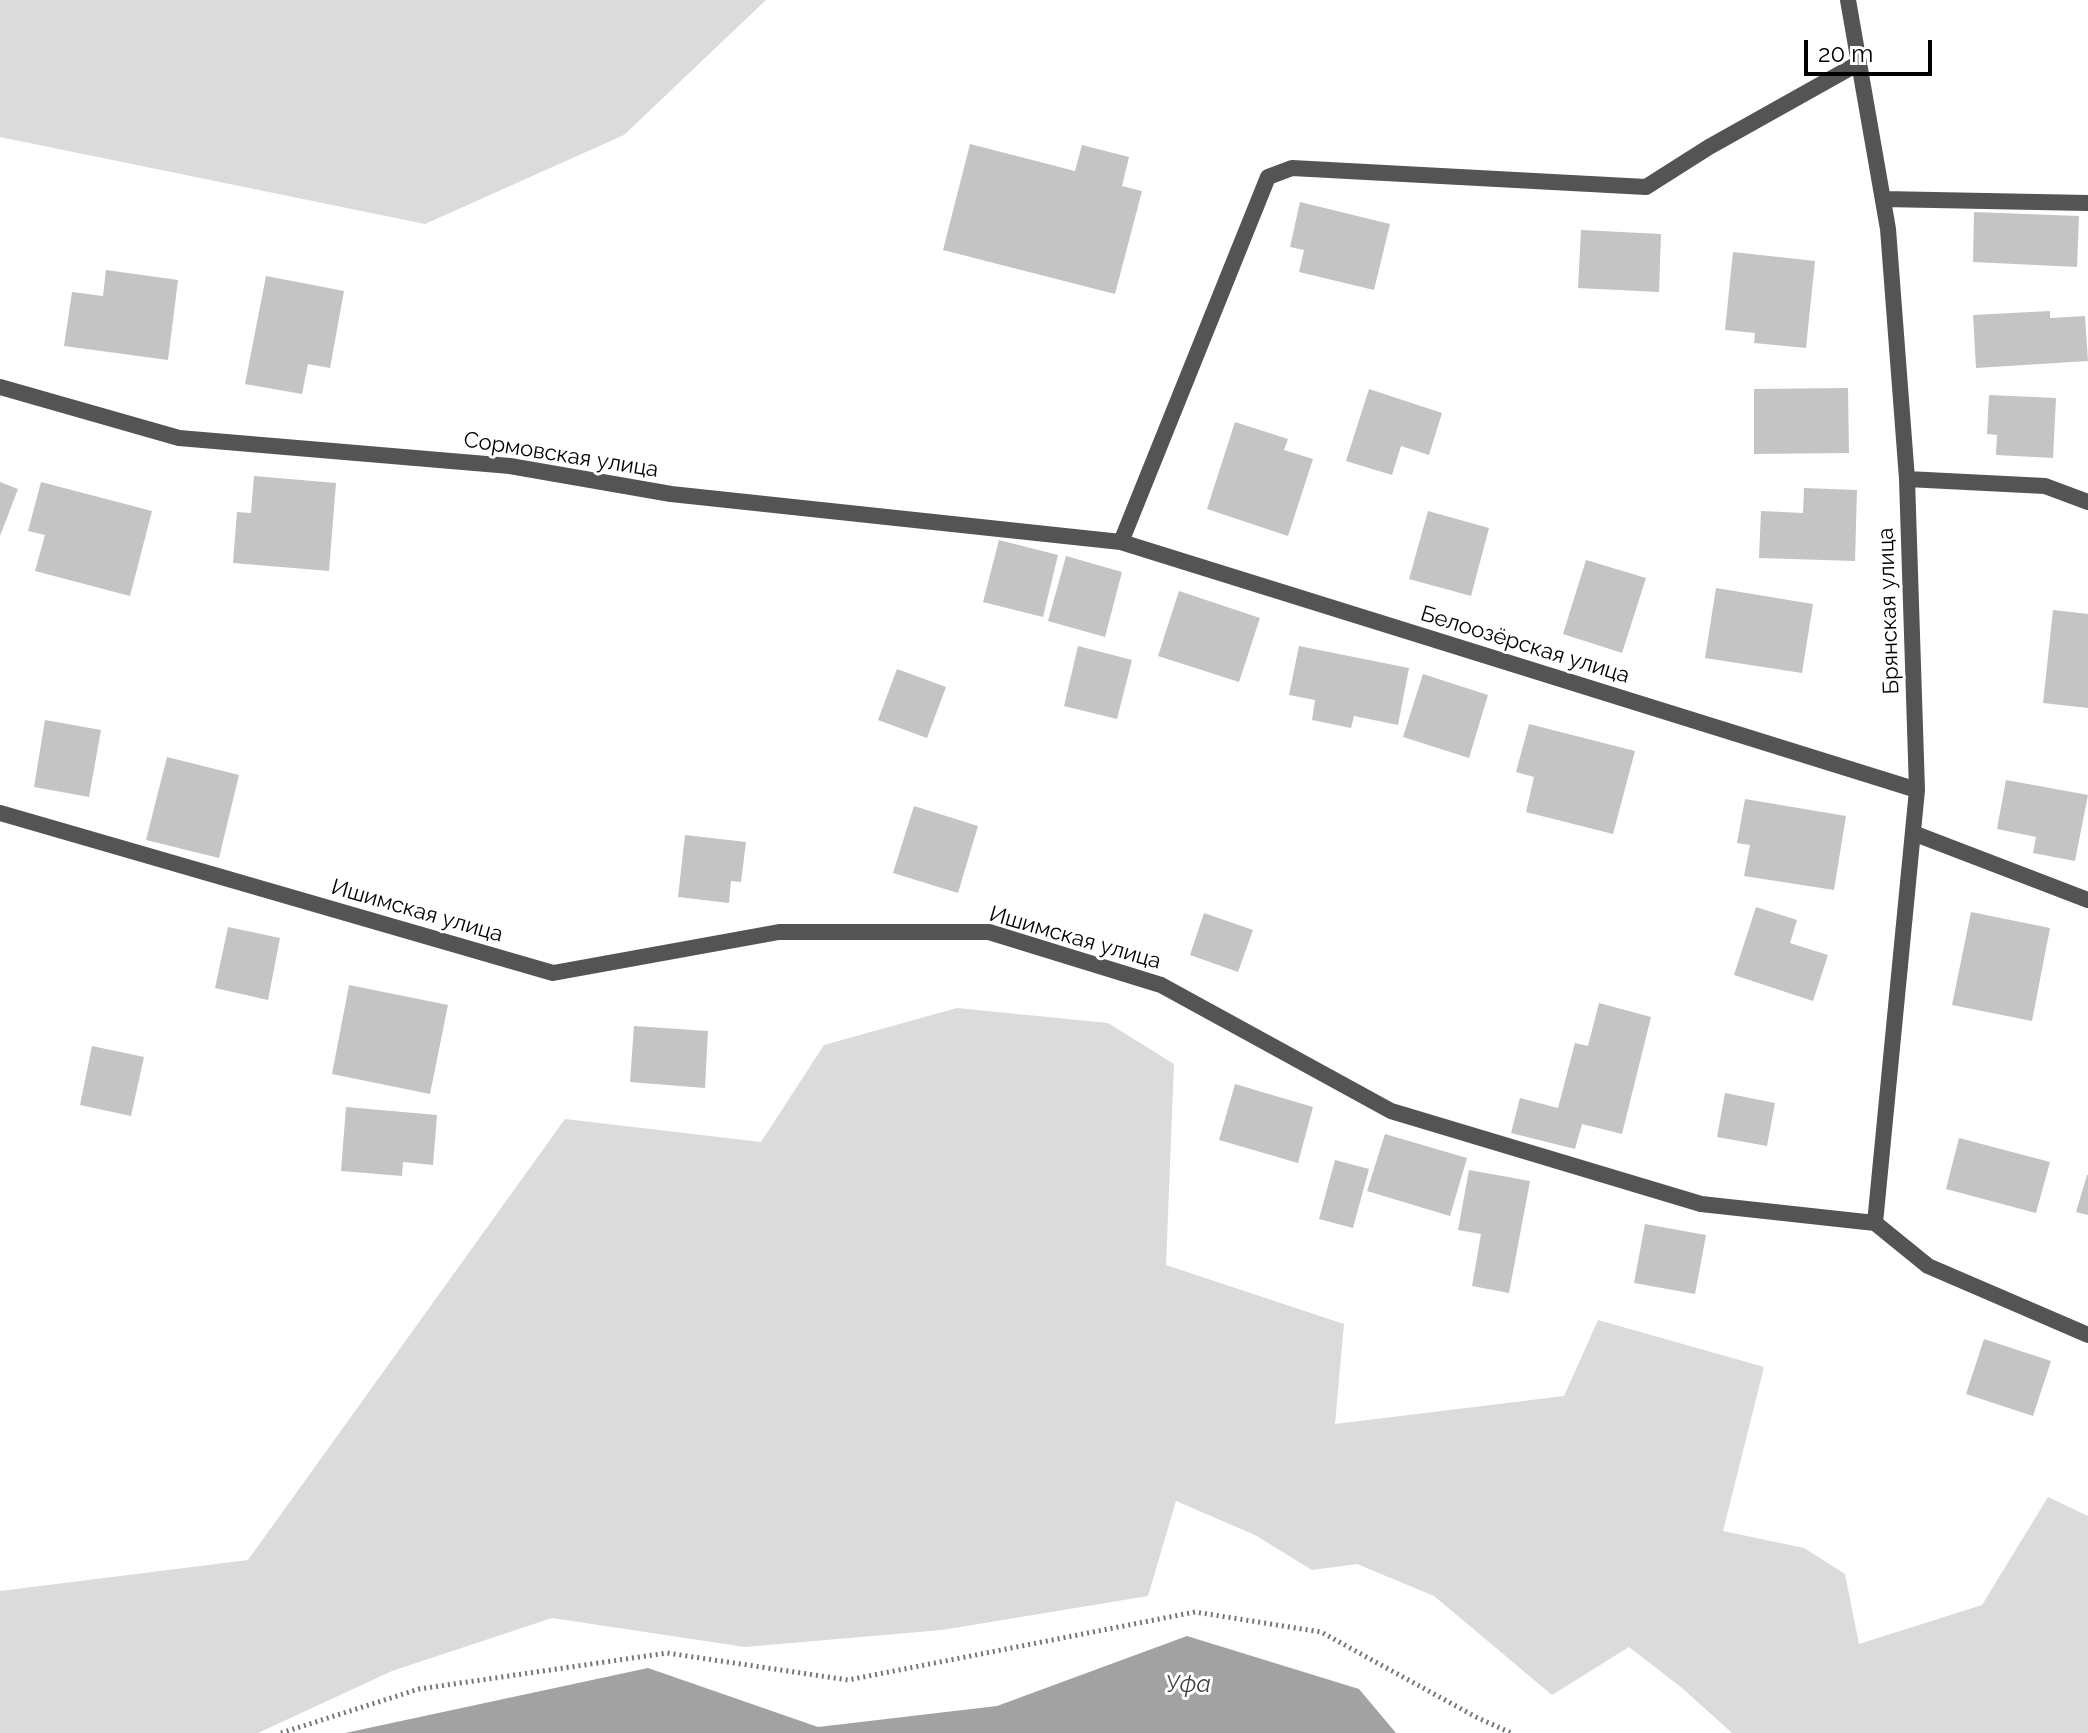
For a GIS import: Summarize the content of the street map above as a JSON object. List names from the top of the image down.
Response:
{
  "streets": {
    "street": [
      "Сормовская улица",
      "Брянская улица",
      "Белоозёрская улица",
      "Ишимская улица"
    ]
  },
  "crossings": [
    ["Сормовская улица", "Белоозёрская улица"],
    ["Брянская улица", "Белоозёрская улица"],
    ["Брянская улица", "Ишимская улица"]
  ],
  "water": ["Уфа"],
  "scale_bar": "20 m"
}
